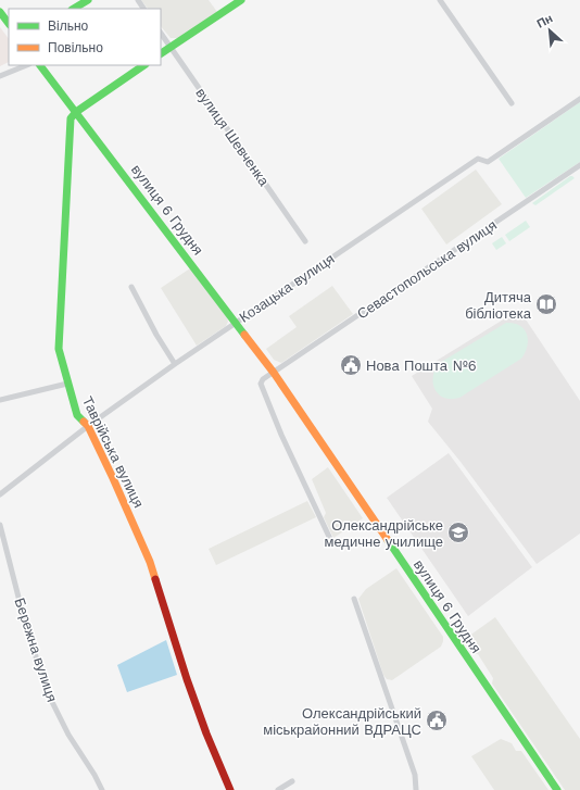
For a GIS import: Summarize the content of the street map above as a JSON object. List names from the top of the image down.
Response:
{
  "streets": {
    "street": [
      "вулиця Шевченка",
      "вулиця 6 Грудня",
      "Севастопольська вулиця",
      "Козацька вулиця",
      "Таврійська вулиця",
      "Бережна вулиця"
    ]
  },
  "crossings": [
    ["вулиця 6 Грудня", "Севастопольська вулиця"],
    ["вулиця 6 Грудня", "Козацька вулиця"],
    ["вулиця 6 Грудня", "Таврійська вулиця"],
    ["Козацька вулиця", "Таврійська вулиця"]
  ],
  "places": {
    "library": ["Дитяча бібліотека"],
    "public building": ["Нова Пошта №6", "Олександрійський міськрайонний ВДРАЦС"],
    "school or university": ["Олександрійське медичне училище"]
  },
  "legend": ["Вільно", "Повільно"],
  "north": "top left"
}
